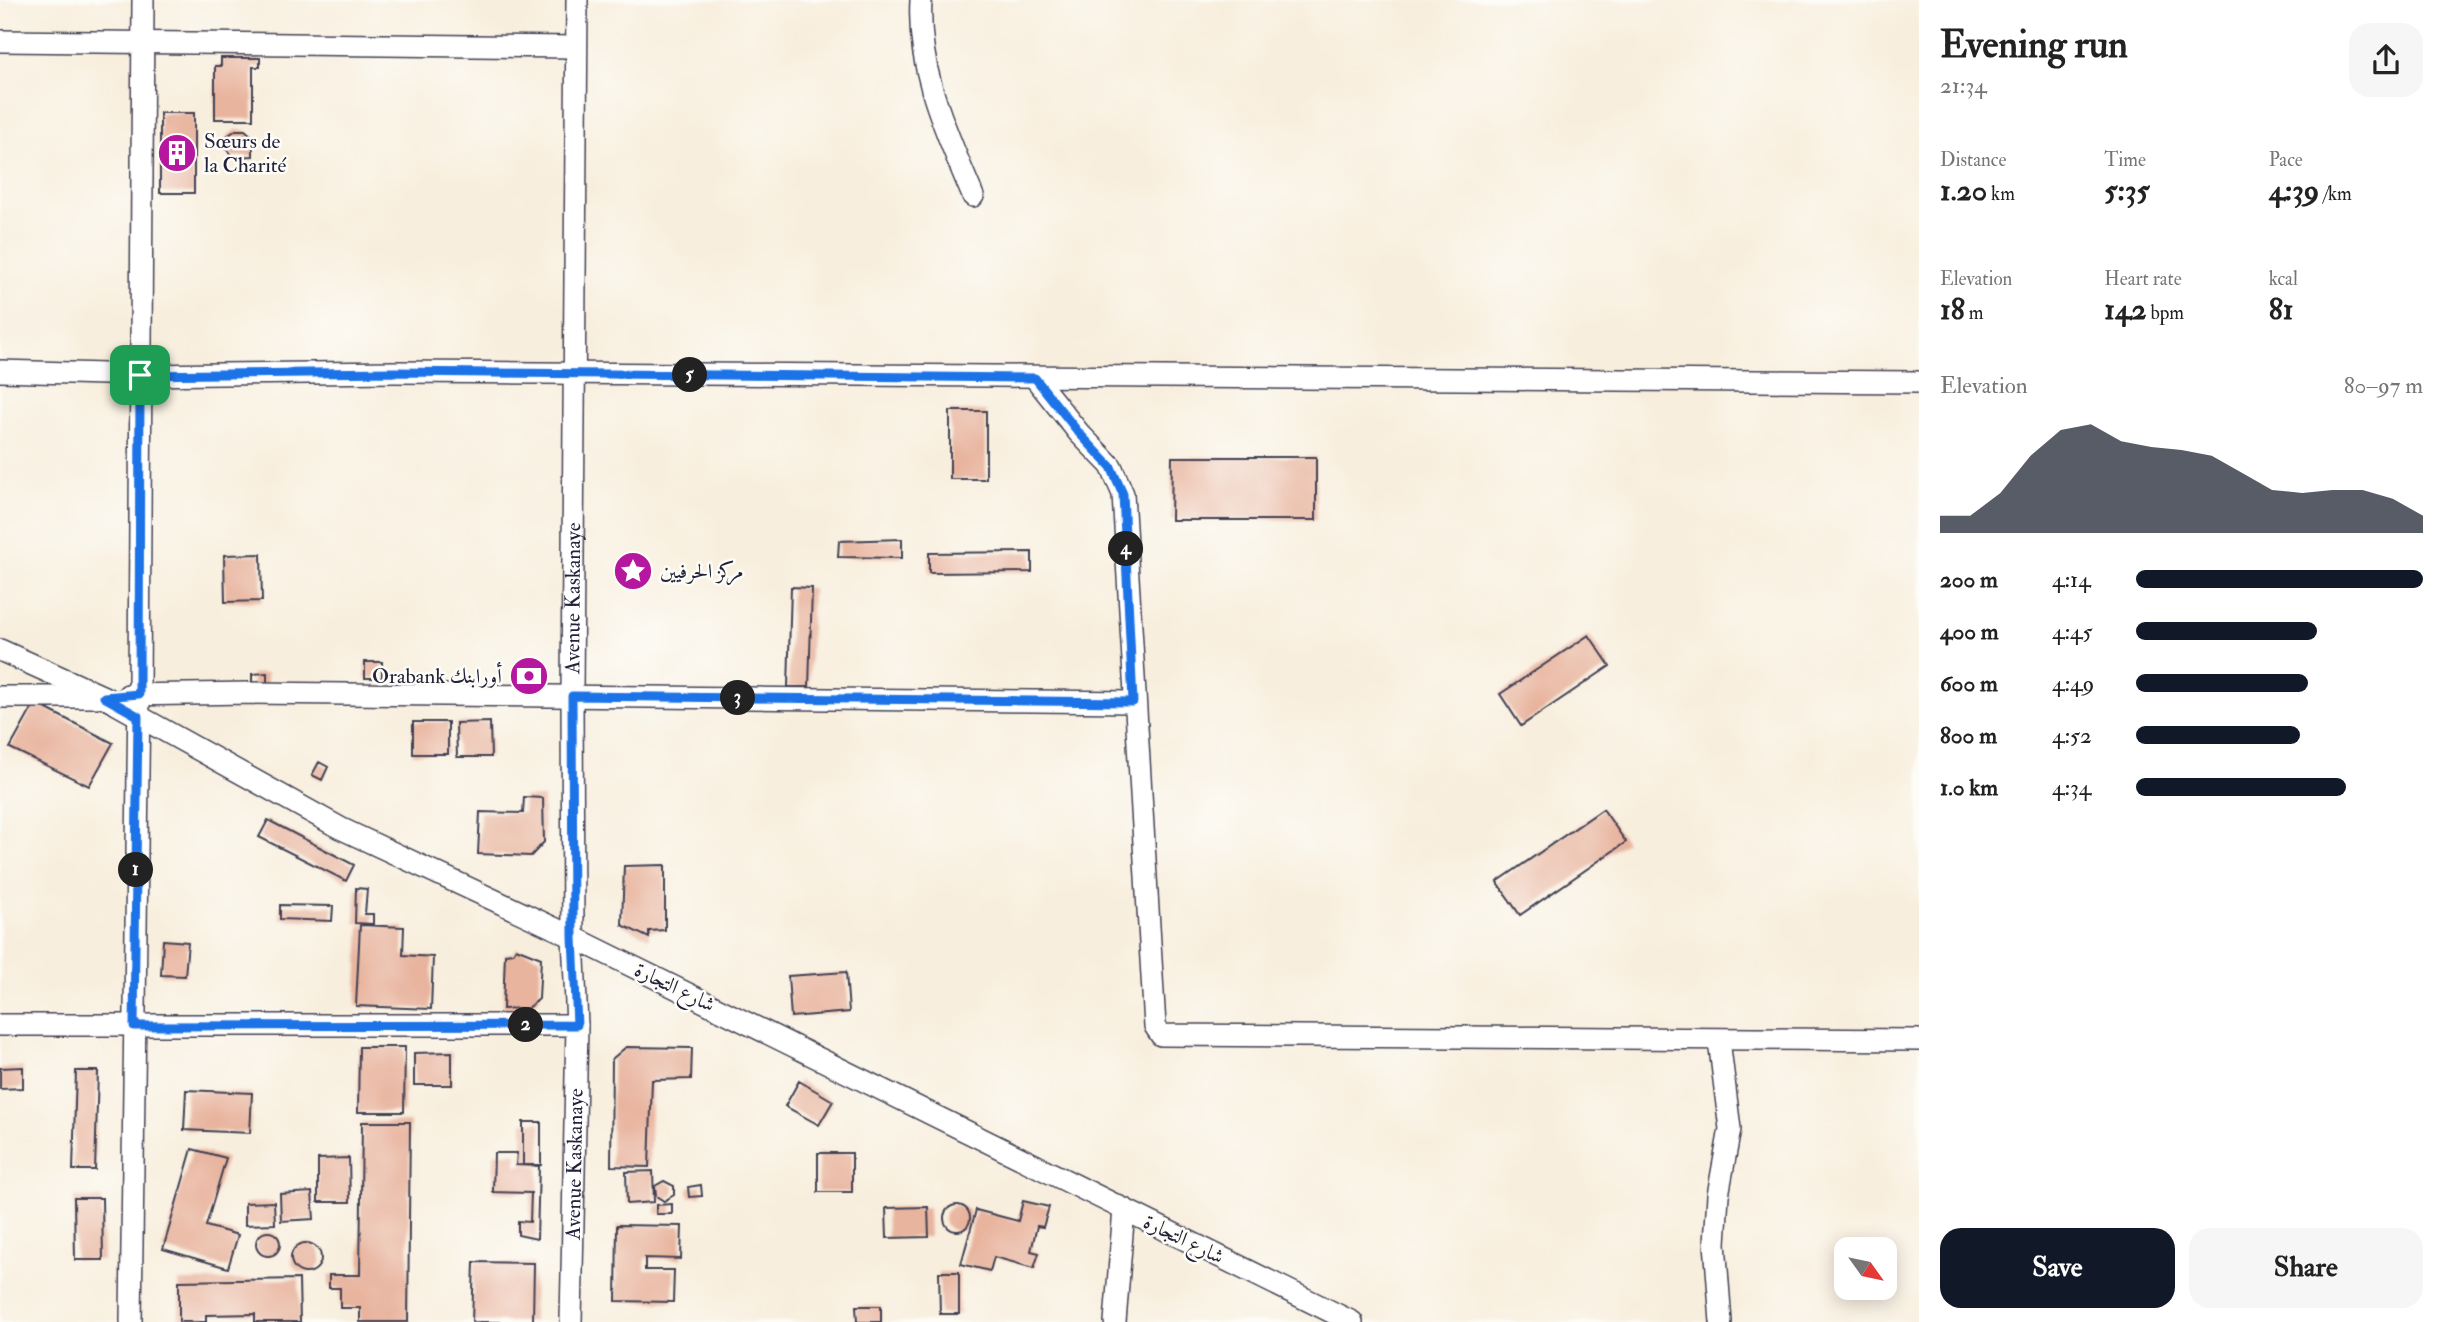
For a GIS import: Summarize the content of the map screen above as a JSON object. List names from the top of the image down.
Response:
{
  "streets": {
    "street": ["Avenue Kaskanaye", "شارع التجارة"]
  },
  "crossings": [
    ["Avenue Kaskanaye", "شارع التجارة"]
  ],
  "places": {
    "building": ["Sœurs de la Charité"],
    "place": ["مركز الحرفيين"],
    "bank": ["Orabank أورابنك"]
  },
  "north": "bottom right",
  "page": {
    "heading": ["Evening run", "21:34"],
    "stats": [
      ["Distance", "1.20 km"],
      ["Time", "5:35"],
      ["Pace", "4:39 /km"],
      ["Elevation", "18 m"],
      ["Heart rate", "142 bpm"],
      ["kcal", "81"]
    ],
    "pins": [
      "5",
      "4",
      "3",
      "1",
      "2"
    ],
    "chart": ["Elevation", "80–97 m"],
    "list": [
      {
        "name": "200 m",
        "note": "4:14"
      },
      {
        "name": "400 m",
        "note": "4:45"
      },
      {
        "name": "600 m",
        "note": "4:49"
      },
      {
        "name": "800 m",
        "note": "4:52"
      },
      {
        "name": "1.0 km",
        "note": "4:34"
      }
    ],
    "buttons": ["Save", "Share"]
  }
}
